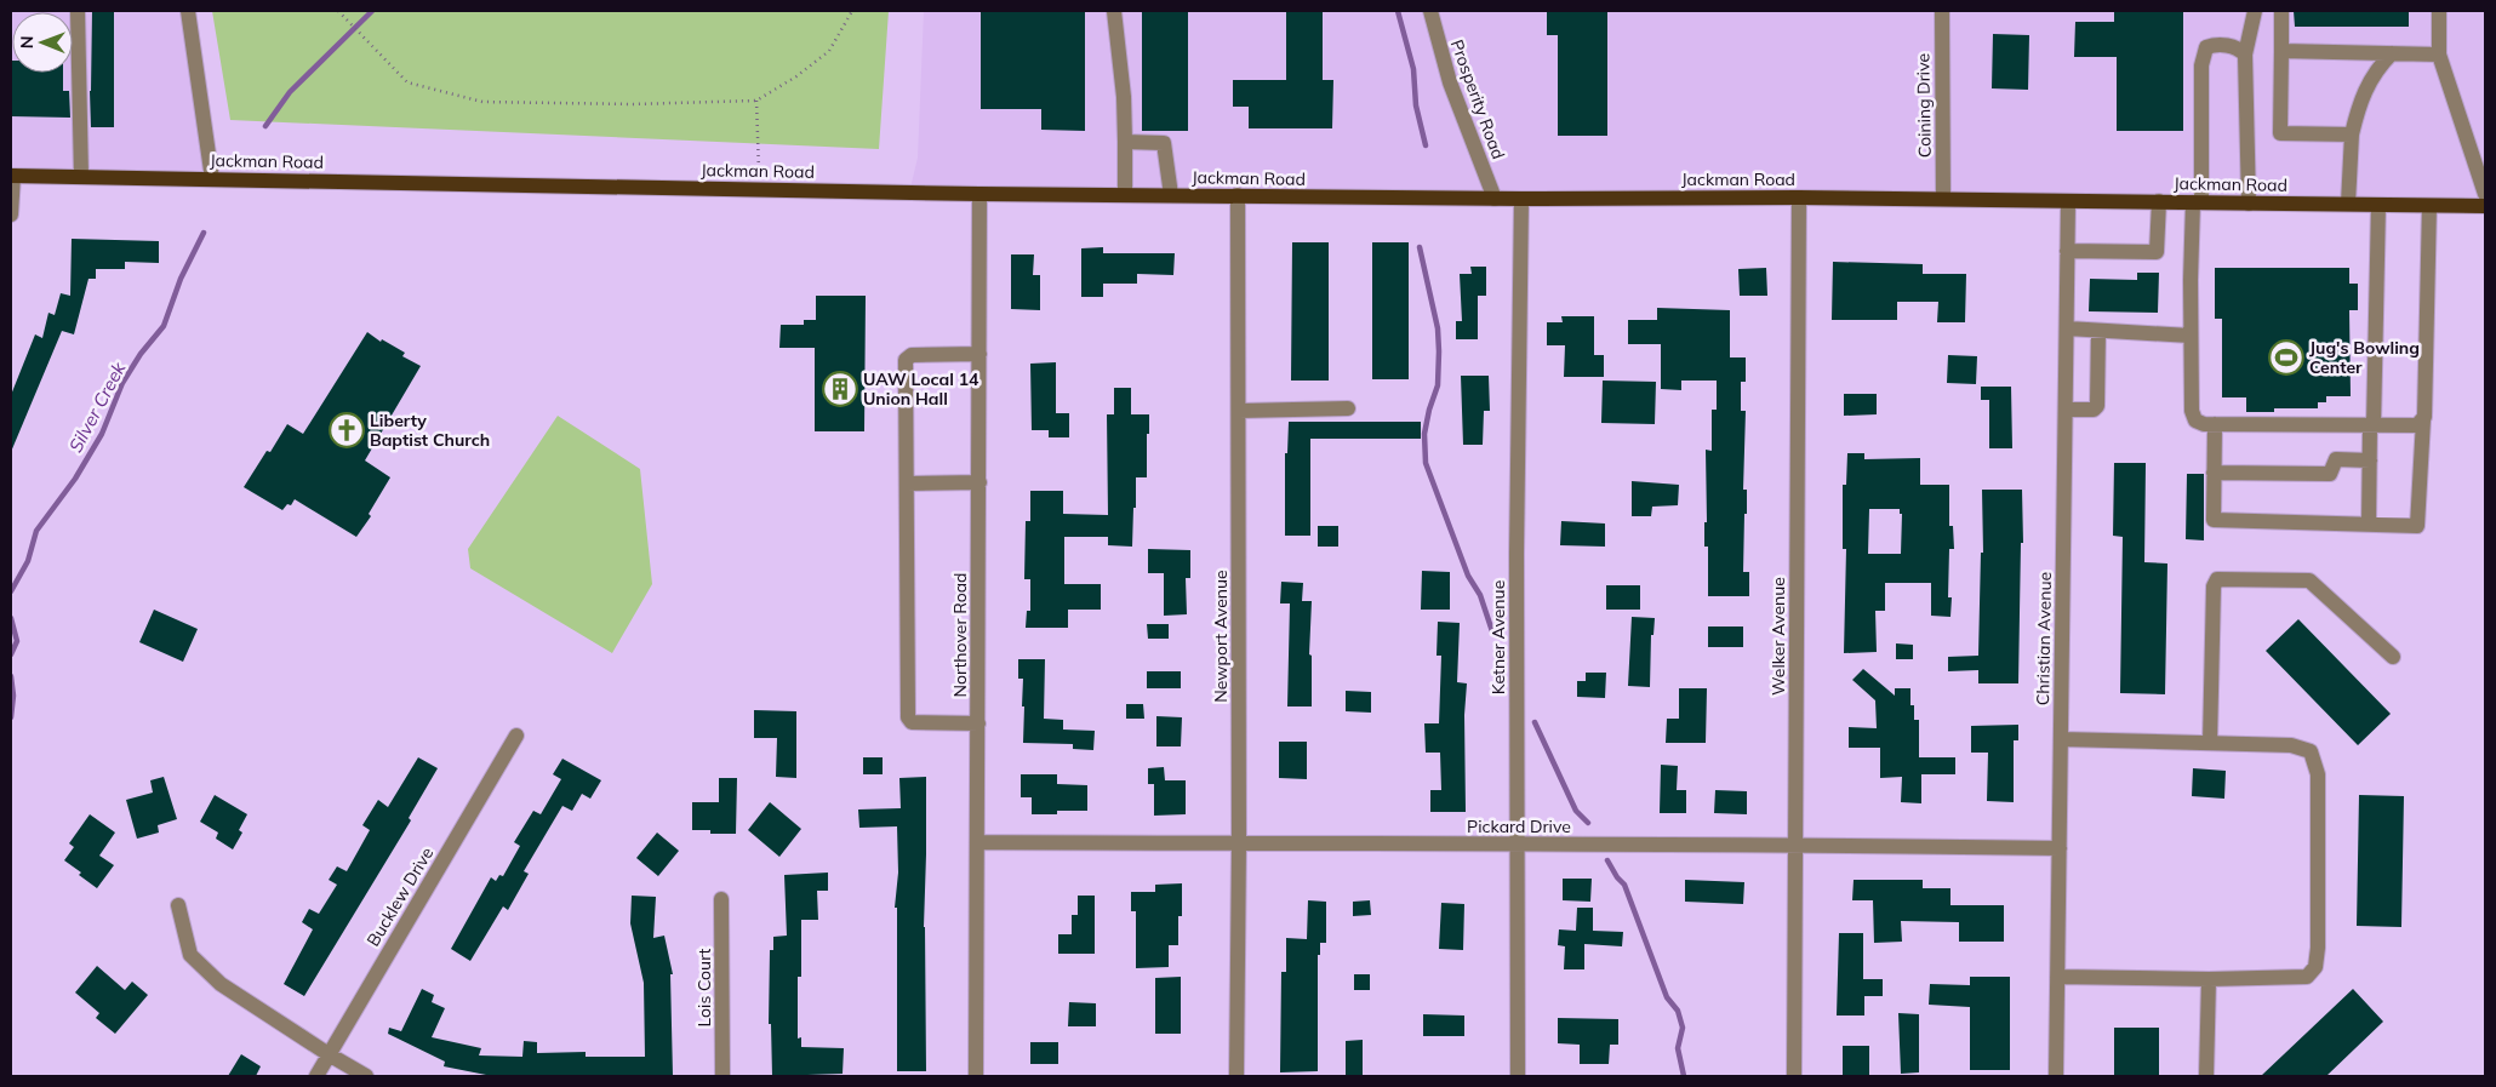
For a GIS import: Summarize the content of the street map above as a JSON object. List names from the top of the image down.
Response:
{
  "streets": {
    "main road": ["Jackman Road"],
    "street": [
      "Prosperity Road",
      "Coining Drive",
      "Northover Road",
      "Newport Avenue",
      "Welker Avenue",
      "Ketner Avenue",
      "Christian Avenue",
      "Pickard Drive",
      "Bucklew Drive",
      "Lois Court"
    ]
  },
  "crossings": [
    ["Prosperity Road", "Jackman Road"],
    ["Coining Drive", "Jackman Road"],
    ["Jackman Road", "Northover Road"],
    ["Jackman Road", "Newport Avenue"],
    ["Jackman Road", "Welker Avenue"],
    ["Jackman Road", "Ketner Avenue"],
    ["Jackman Road", "Christian Avenue"],
    ["Northover Road", "Pickard Drive"],
    ["Newport Avenue", "Pickard Drive"],
    ["Welker Avenue", "Pickard Drive"],
    ["Ketner Avenue", "Pickard Drive"],
    ["Christian Avenue", "Pickard Drive"]
  ],
  "water": ["Silver Creek"],
  "places": {
    "sports": ["Jug's Bowling Center"],
    "building": ["UAW Local 14 Union Hall"],
    "church": ["Liberty Baptist Church"]
  },
  "north": "left"
}
